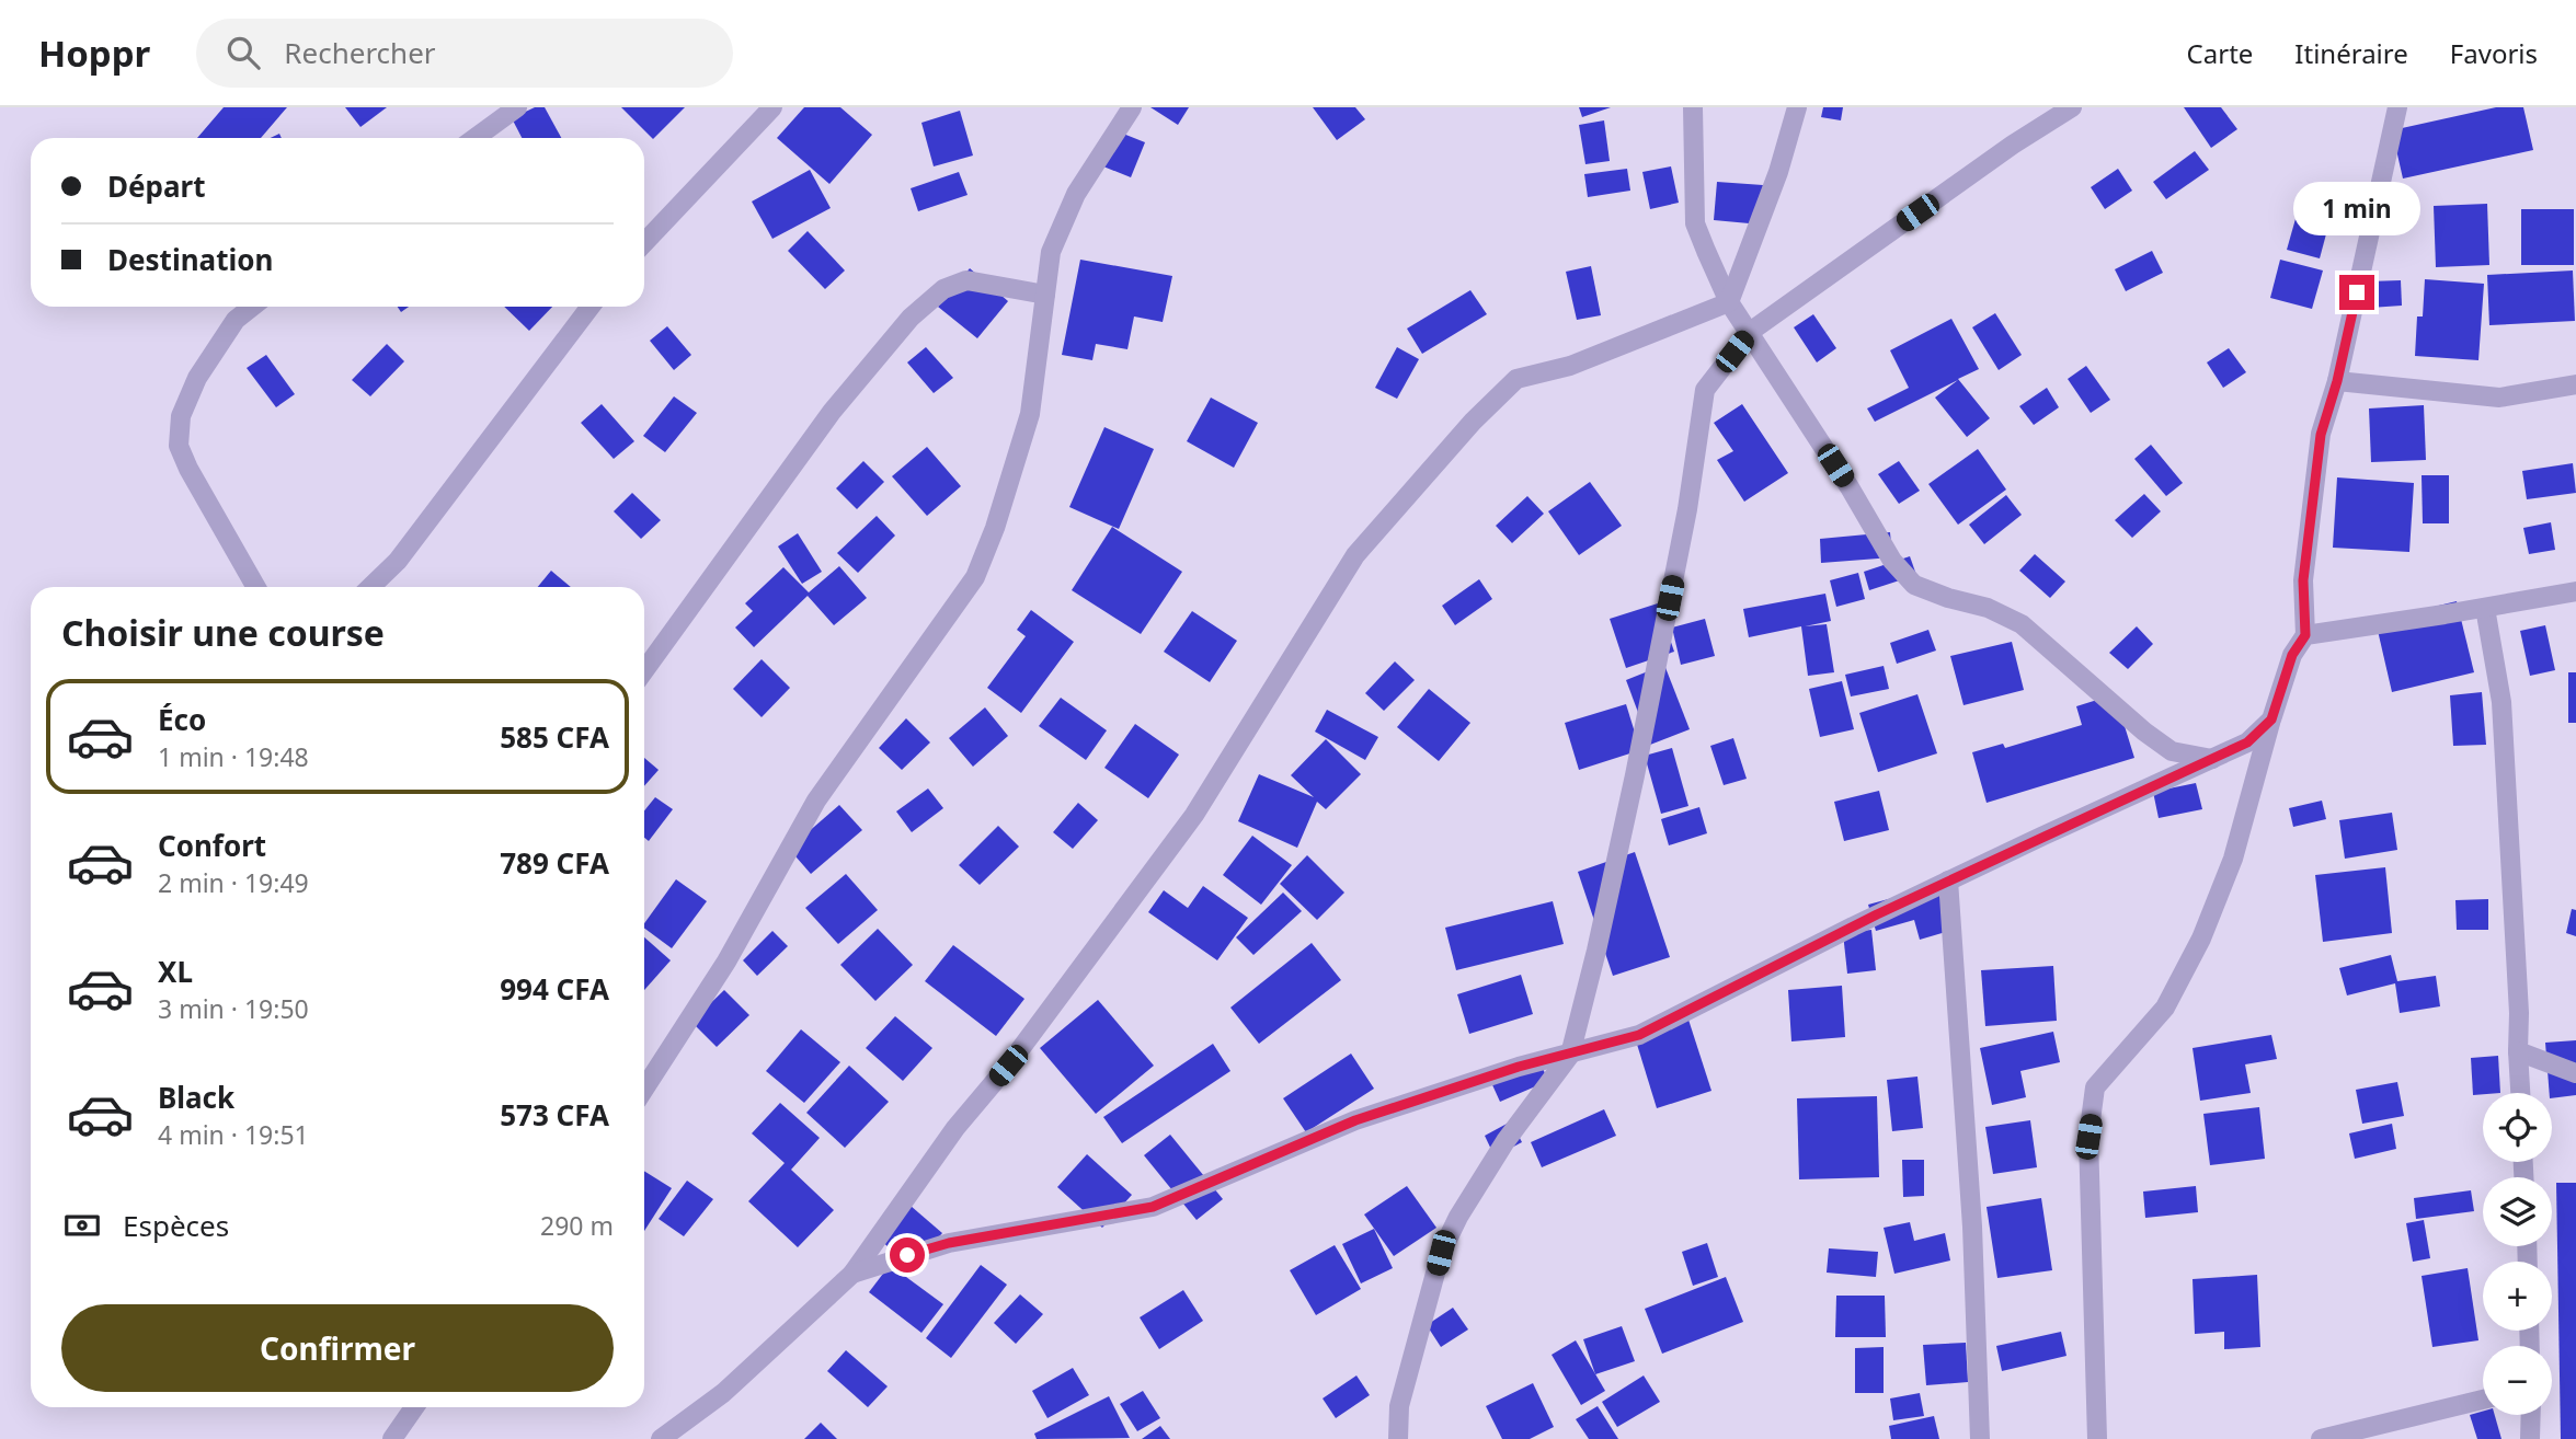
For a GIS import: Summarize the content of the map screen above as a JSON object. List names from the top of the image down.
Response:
{
  "page": {
    "header": "Hoppr",
    "search": "Rechercher",
    "nav": ["Carte", "Itinéraire", "Favoris"],
    "banner": ["Départ", "Destination"],
    "bubble": "1 min",
    "heading": "Choisir une course",
    "list": [
      {
        "name": "Éco",
        "note": "1 min · 19:48",
        "value": "585 CFA"
      },
      {
        "name": "Confort",
        "note": "2 min · 19:49",
        "value": "789 CFA"
      },
      {
        "name": "XL",
        "note": "3 min · 19:50",
        "value": "994 CFA"
      },
      {
        "name": "Black",
        "note": "4 min · 19:51",
        "value": "573 CFA"
      }
    ],
    "map_buttons": ["+", "−"],
    "pay": ["Espèces", "290 m"],
    "buttons": "Confirmer"
  }
}
